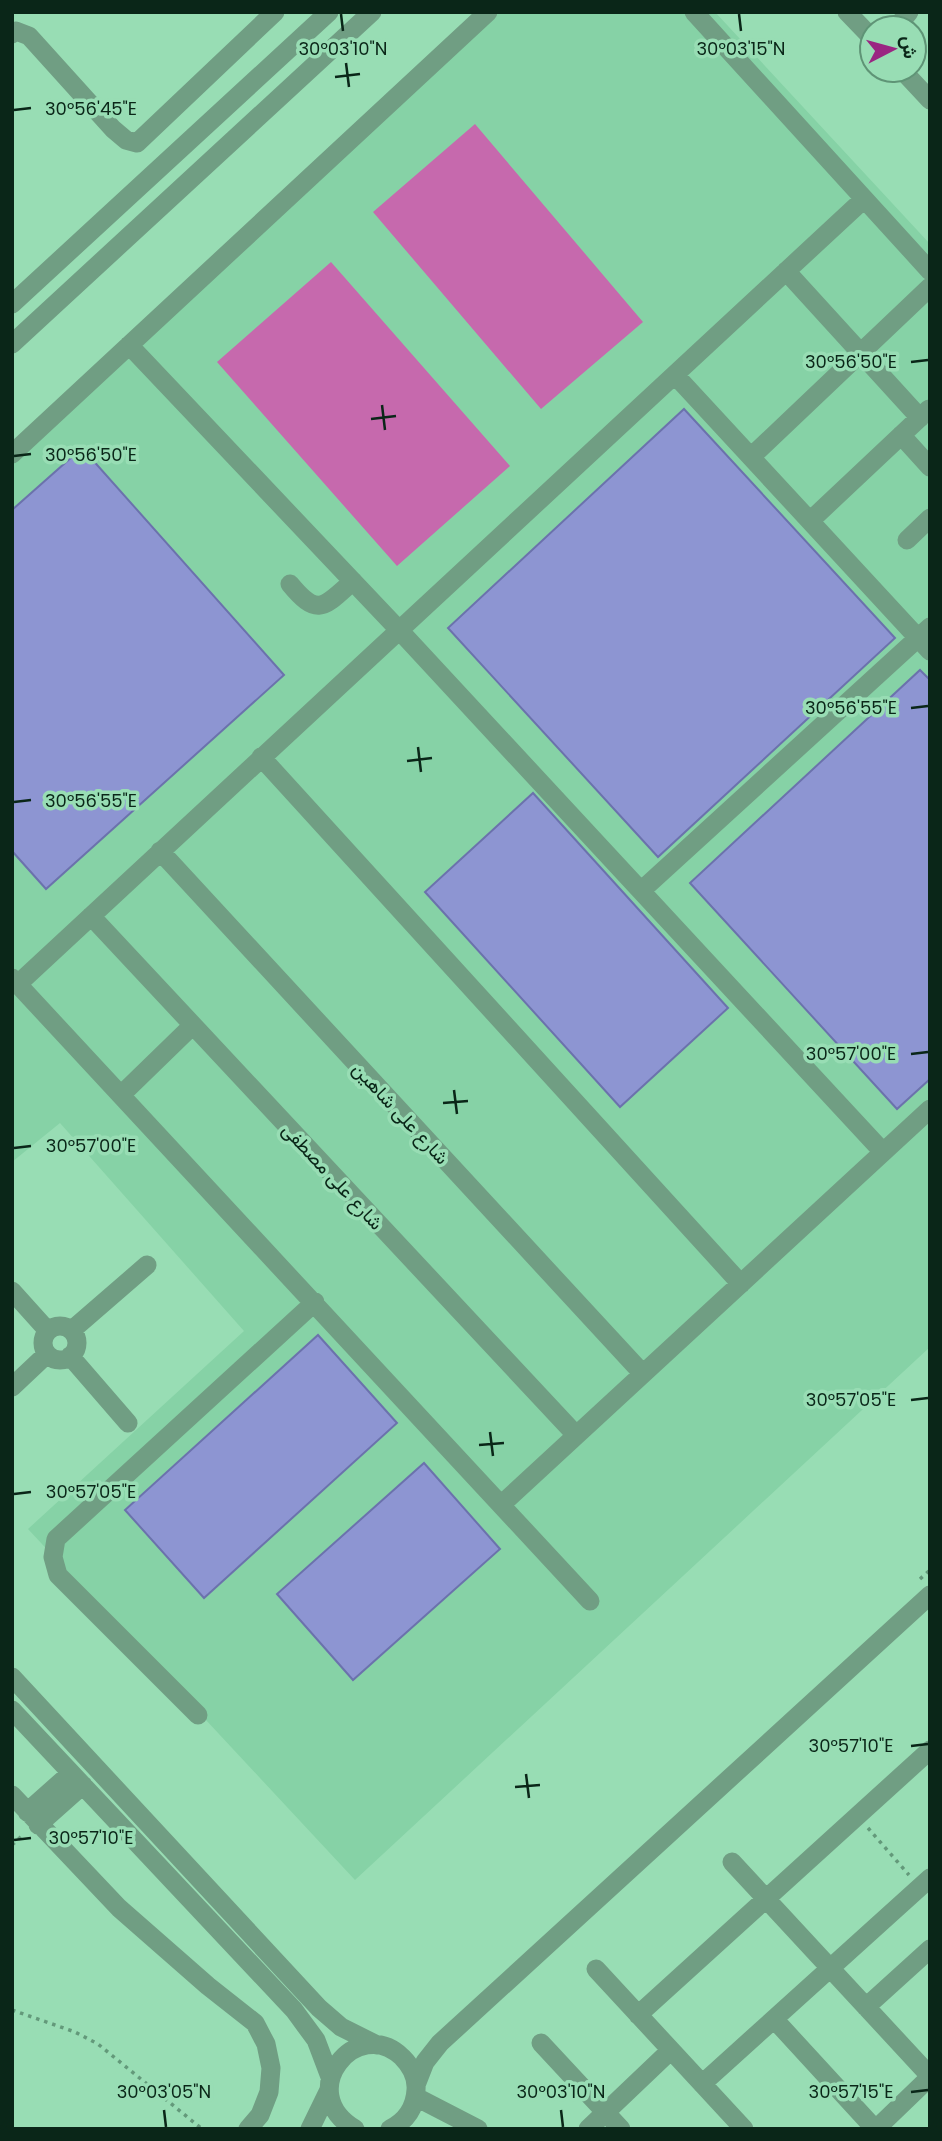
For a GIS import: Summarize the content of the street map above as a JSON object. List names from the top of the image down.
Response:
{
  "streets": {
    "street": ["شارع على شاهين", "شارع على مصطفى"]
  },
  "north": "right",
  "coordinates": [
    "30°03'10\"N",
    "30°03'15\"N",
    "30°56'45\"E",
    "30°56'50\"E",
    "30°56'55\"E",
    "30°57'00\"E",
    "30°57'05\"E",
    "30°57'10\"E",
    "30°57'15\"E",
    "30°03'05\"N"
  ]
}
